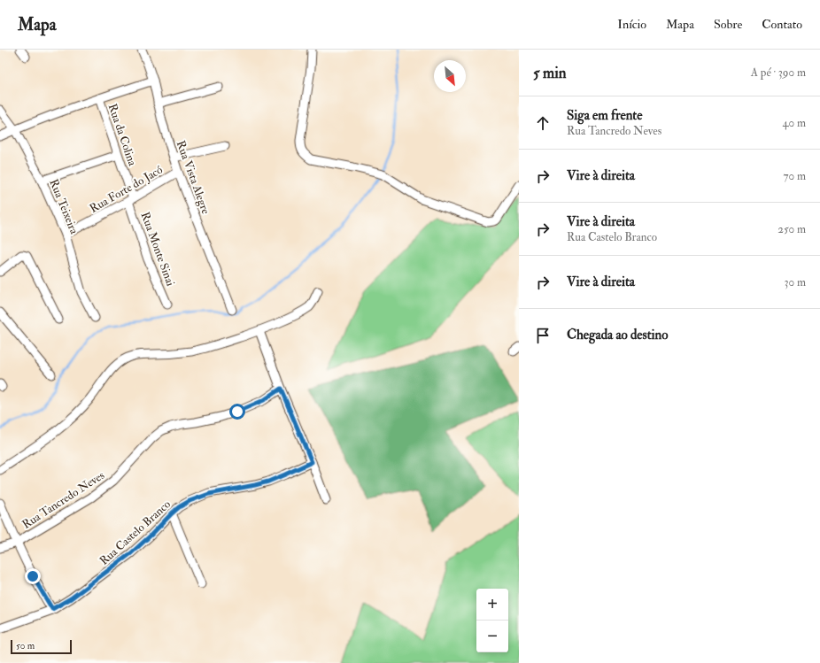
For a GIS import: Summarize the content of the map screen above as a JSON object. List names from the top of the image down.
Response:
{
  "streets": {
    "street": [
      "Rua da Colina",
      "Rua Vista Alegre",
      "Rua Forte do Jacó",
      "Rua Teixeira",
      "Rua Monte Sinai",
      "Rua Tancredo Neves",
      "Rua Castelo Branco"
    ]
  },
  "crossings": [
    ["Rua da Colina", "Rua Forte do Jacó"],
    ["Rua da Colina", "Rua Monte Sinai"],
    ["Rua Vista Alegre", "Rua Forte do Jacó"],
    ["Rua Forte do Jacó", "Rua Teixeira"],
    ["Rua Forte do Jacó", "Rua Monte Sinai"]
  ],
  "scale_bar": "50 m",
  "north": "bottom right",
  "page": {
    "header": "Mapa",
    "nav": [
      "Início",
      "Mapa",
      "Sobre",
      "Contato"
    ],
    "heading": ["5 min", "A pé · 390 m"],
    "list": [
      ["Siga em frente", "Rua Tancredo Neves", "40 m"],
      ["Vire à direita", "70 m"],
      ["Vire à direita", "Rua Castelo Branco", "250 m"],
      ["Vire à direita", "30 m"],
      "Chegada ao destino"
    ],
    "map_buttons": ["+", "−"],
    "scale": "50 m"
  }
}
